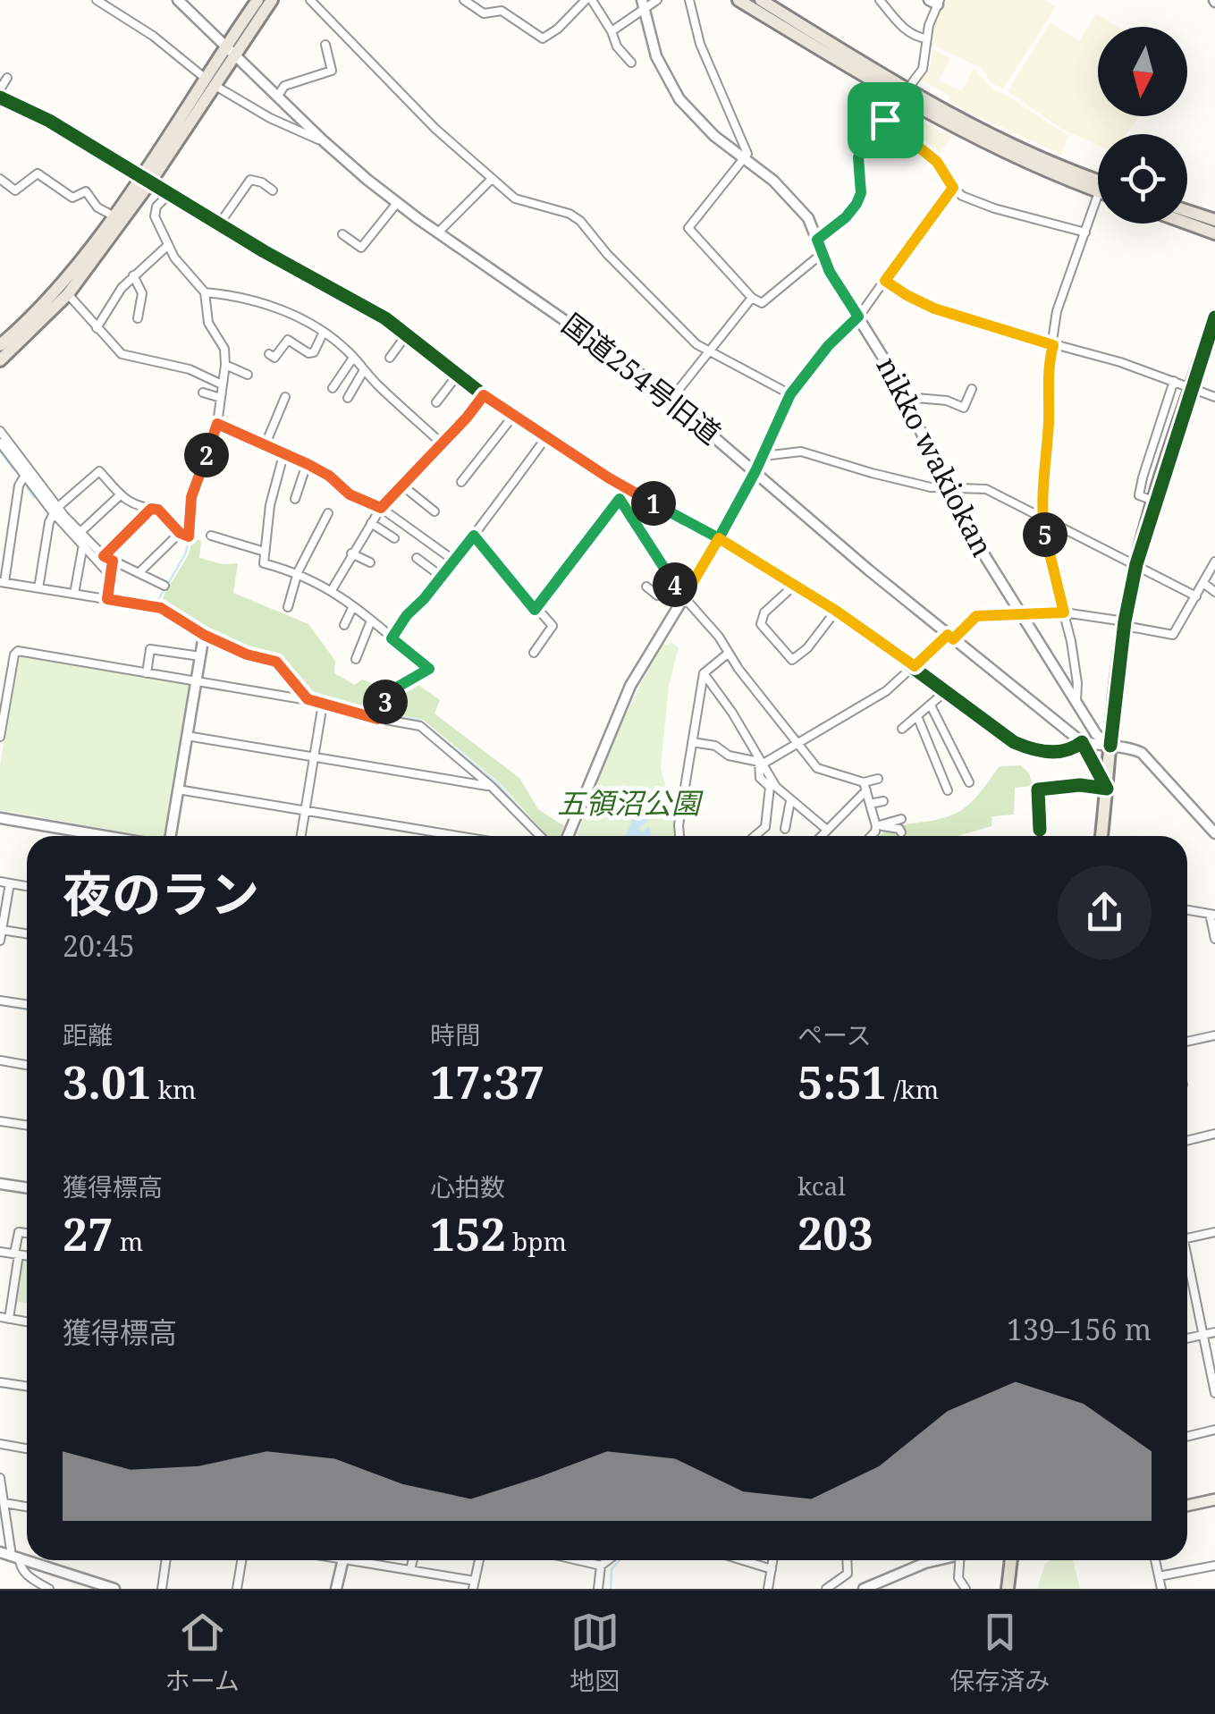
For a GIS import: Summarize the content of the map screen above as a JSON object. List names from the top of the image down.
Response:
{
  "streets": {
    "street": ["国道254号旧道", "nikko wakiokan"]
  },
  "parks": ["五領沼公園"],
  "north": "bottom",
  "page": {
    "pins": [
      "2",
      "1",
      "5",
      "4",
      "3"
    ],
    "heading": ["夜のラン", "20:45"],
    "stats": [
      ["距離", "3.01 km"],
      ["時間", "17:37"],
      ["ペース", "5:51 /km"],
      ["獲得標高", "27 m"],
      ["心拍数", "152 bpm"],
      ["kcal", "203"]
    ],
    "chart": ["獲得標高", "139–156 m"],
    "tabs": ["ホーム", "地図", "保存済み"]
  }
}
